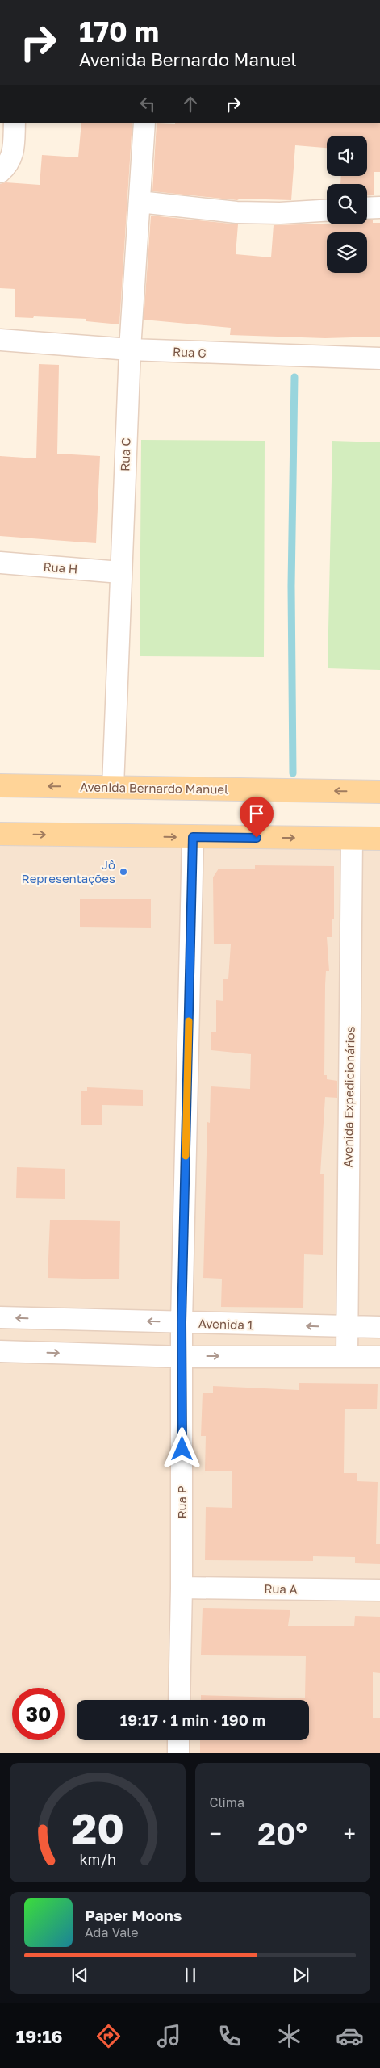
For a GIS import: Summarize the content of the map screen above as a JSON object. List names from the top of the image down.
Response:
{
  "streets": {
    "main road": ["Avenida Bernardo Manuel"],
    "street": [
      "Rua G",
      "Rua C",
      "Rua H",
      "Avenida Expedicionários",
      "Avenida 1",
      "Rua P",
      "Rua A"
    ]
  },
  "crossings": [
    ["Rua G", "Rua C"],
    ["Rua C", "Rua H"],
    ["Rua C", "Avenida Bernardo Manuel"],
    ["Avenida Expedicionários", "Avenida 1"],
    ["Avenida 1", "Rua P"],
    ["Rua P", "Rua A"]
  ],
  "places": ["Jô Representações"],
  "page": {
    "turn": ["170 m", "Avenida Bernardo Manuel"],
    "limit": "30",
    "trip": "19:17 · 1 min · 190 m",
    "tile": "Clima",
    "heat": ["−", "20°", "+"],
    "song": ["Paper Moons", "Ada Vale"],
    "tabs": "19:16",
    "gauge": ["20", "km/h"]
  }
}
